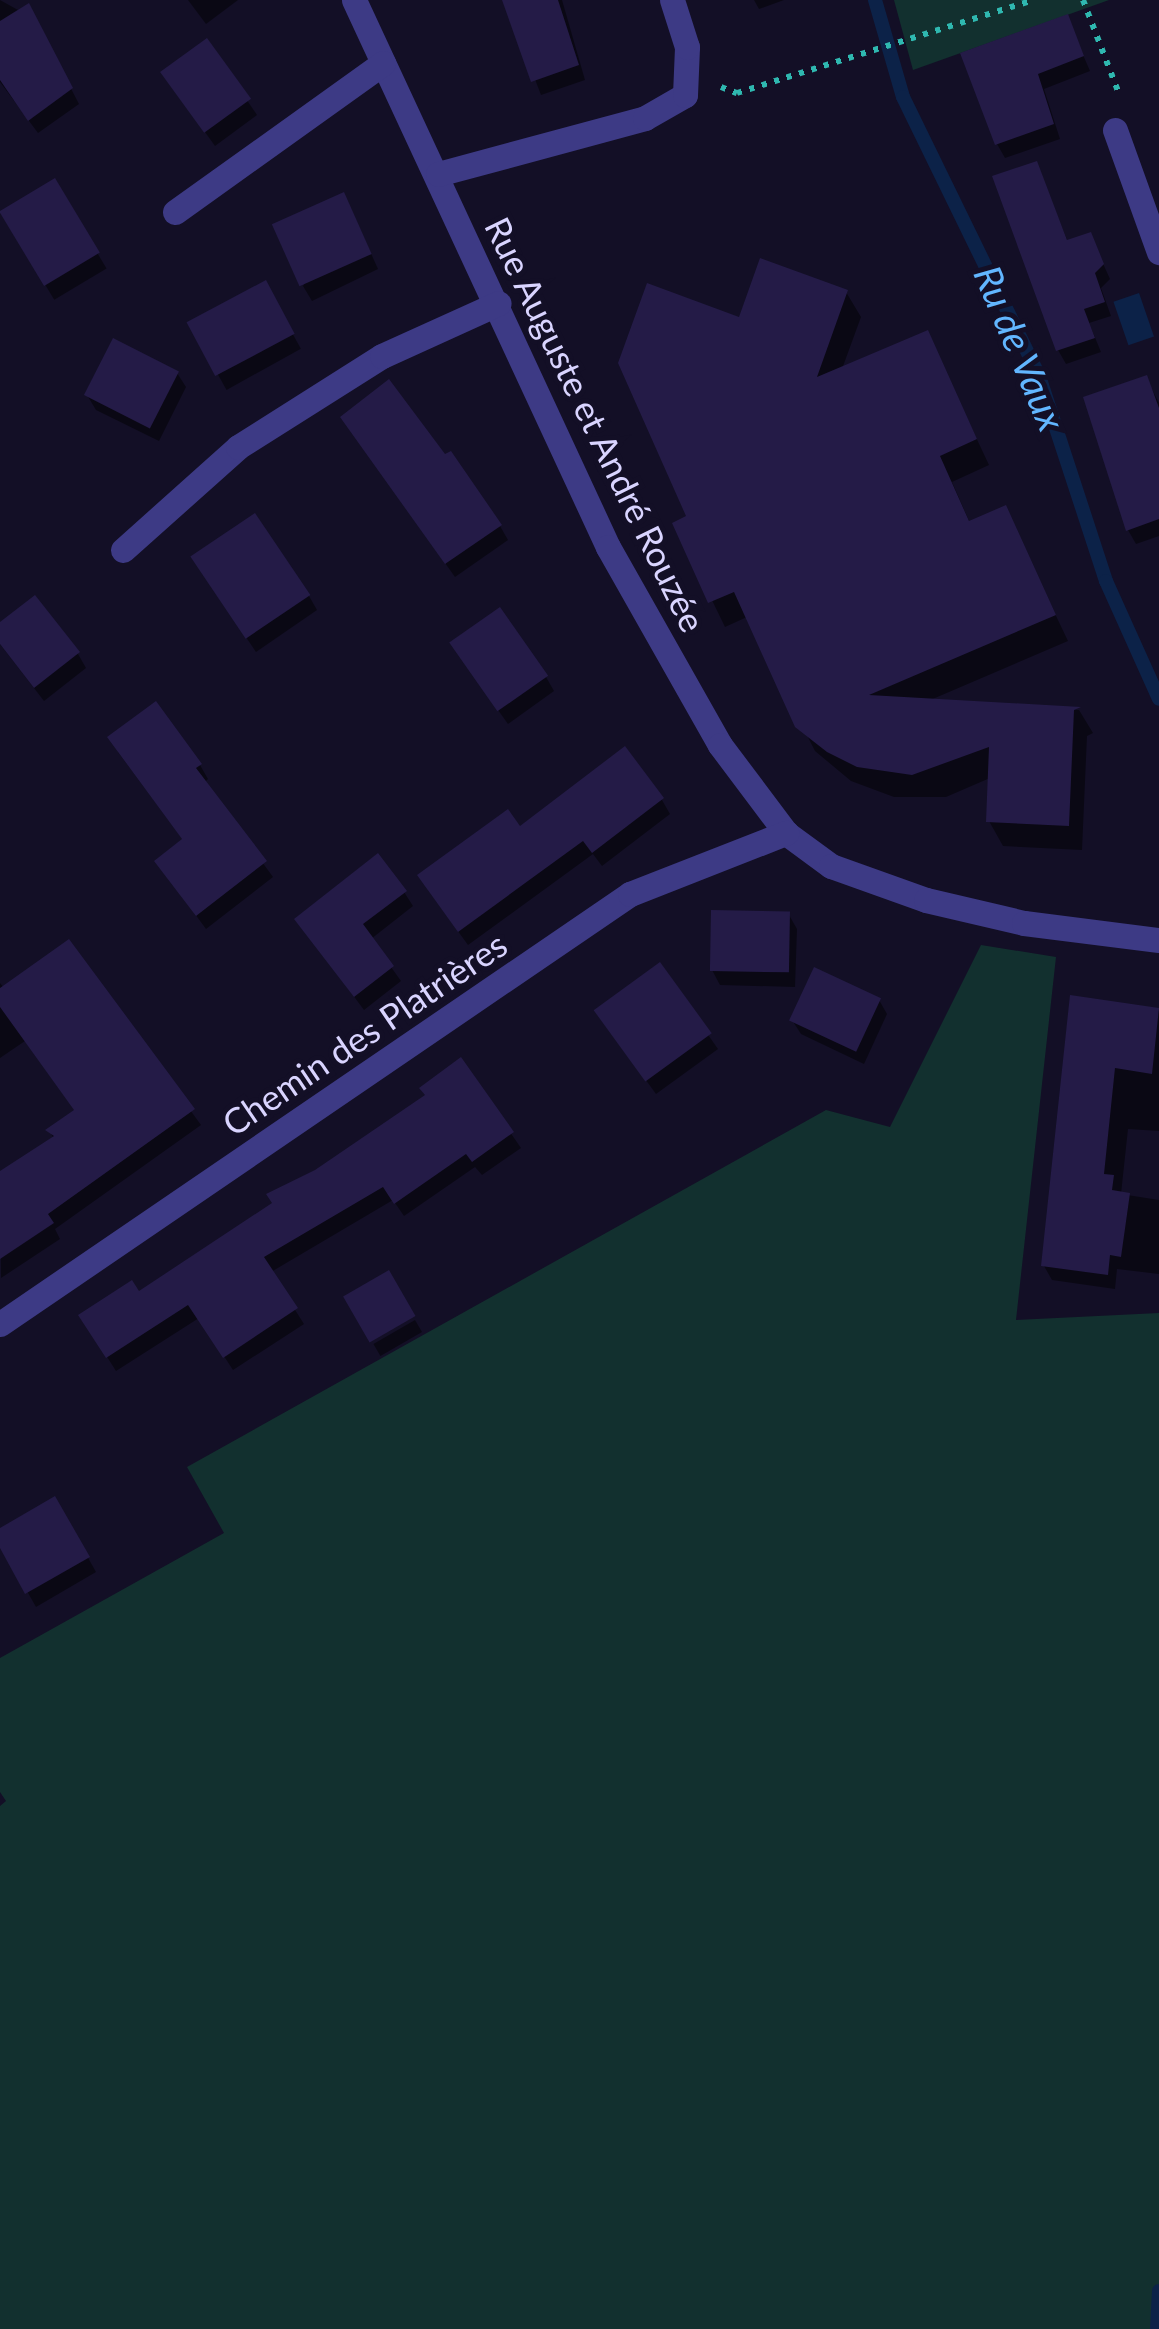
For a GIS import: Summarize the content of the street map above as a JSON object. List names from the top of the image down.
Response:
{
  "streets": {
    "street": ["Rue Auguste et André Rouzée", "Chemin des Platrières"]
  },
  "crossings": [
    ["Rue Auguste et André Rouzée", "Chemin des Platrières"]
  ],
  "water": ["Ru de Vaux"]
}
